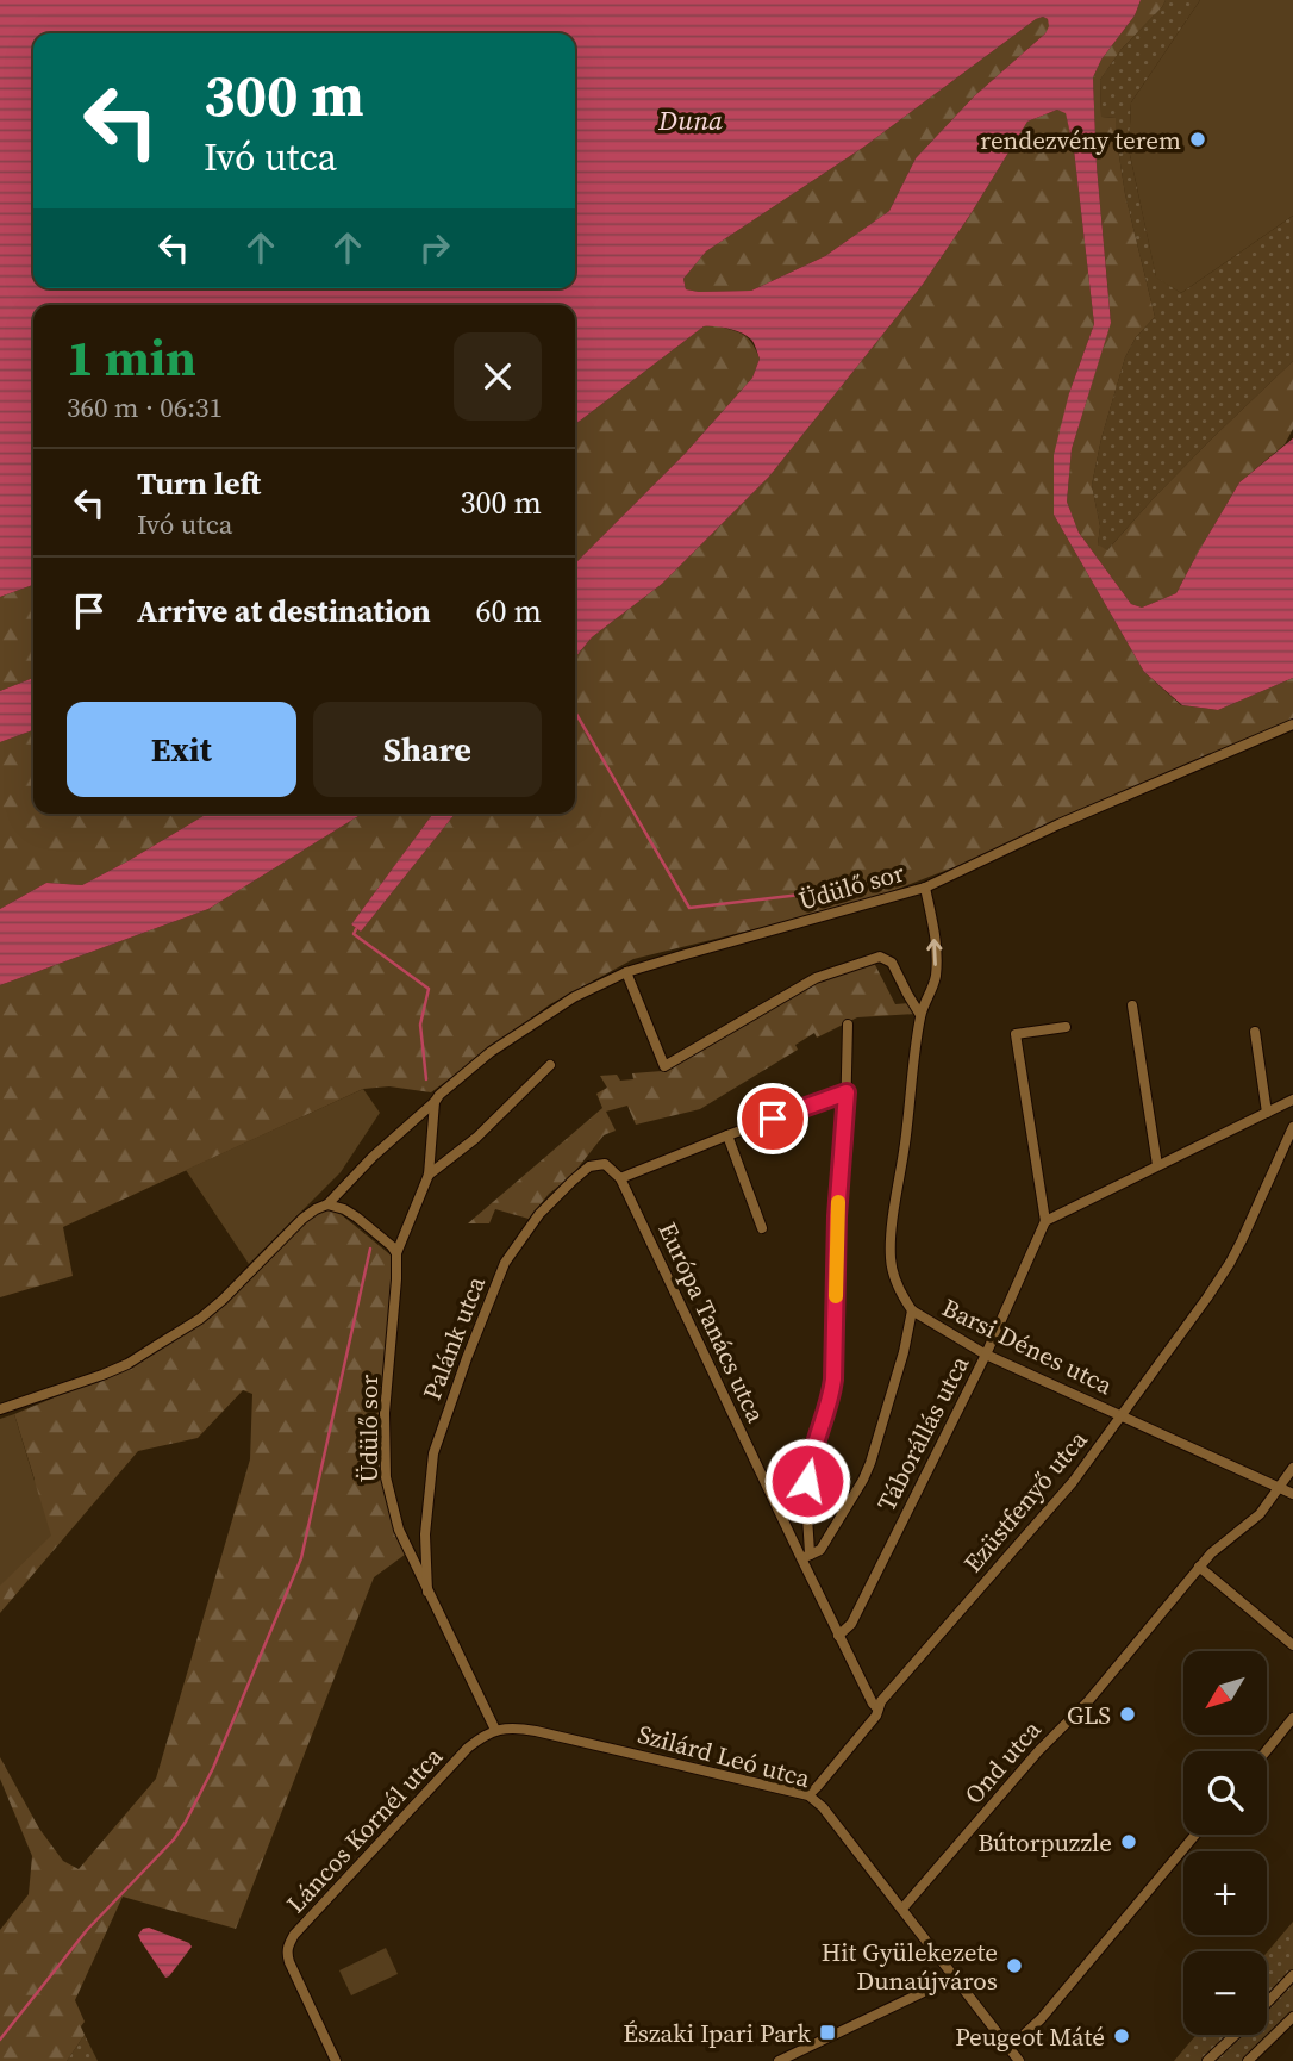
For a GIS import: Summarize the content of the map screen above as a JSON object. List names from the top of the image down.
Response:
{
  "streets": {
    "street": [
      "Üdülő sor",
      "Európa Tanács utca",
      "Palánk utca",
      "Barsi Dénes utca",
      "Táborállás utca",
      "Ezüstfenyő utca",
      "Szilárd Leó utca",
      "Ond utca",
      "Láncos Kornél utca"
    ]
  },
  "crossings": [
    ["Üdülő sor", "Palánk utca"],
    ["Üdülő sor", "Barsi Dénes utca"],
    ["Üdülő sor", "Szilárd Leó utca"],
    ["Üdülő sor", "Láncos Kornél utca"],
    ["Európa Tanács utca", "Palánk utca"],
    ["Európa Tanács utca", "Táborállás utca"],
    ["Európa Tanács utca", "Ezüstfenyő utca"],
    ["Barsi Dénes utca", "Táborállás utca"],
    ["Barsi Dénes utca", "Ezüstfenyő utca"],
    ["Barsi Dénes utca", "Ond utca"],
    ["Ezüstfenyő utca", "Szilárd Leó utca"],
    ["Szilárd Leó utca", "Ond utca"],
    ["Szilárd Leó utca", "Láncos Kornél utca"]
  ],
  "water": ["Duna"],
  "places": {
    "other": [
      "rendezvény terem",
      "GLS",
      "Bútorpuzzle",
      "Hit Gyülekezete Dunaújváros",
      "Peugeot Máté"
    ],
    "transit": ["Északi Ipari Park"]
  },
  "north": "bottom left",
  "page": {
    "turn": ["300 m", "Ivó utca"],
    "heading": ["1 min", "360 m · 06:31"],
    "list": [
      {
        "name": "Turn left",
        "note": "Ivó utca",
        "value": "300 m"
      },
      {
        "name": "Arrive at destination",
        "value": "60 m"
      }
    ],
    "buttons": ["Exit", "Share"],
    "map_buttons": ["+", "−"]
  }
}
